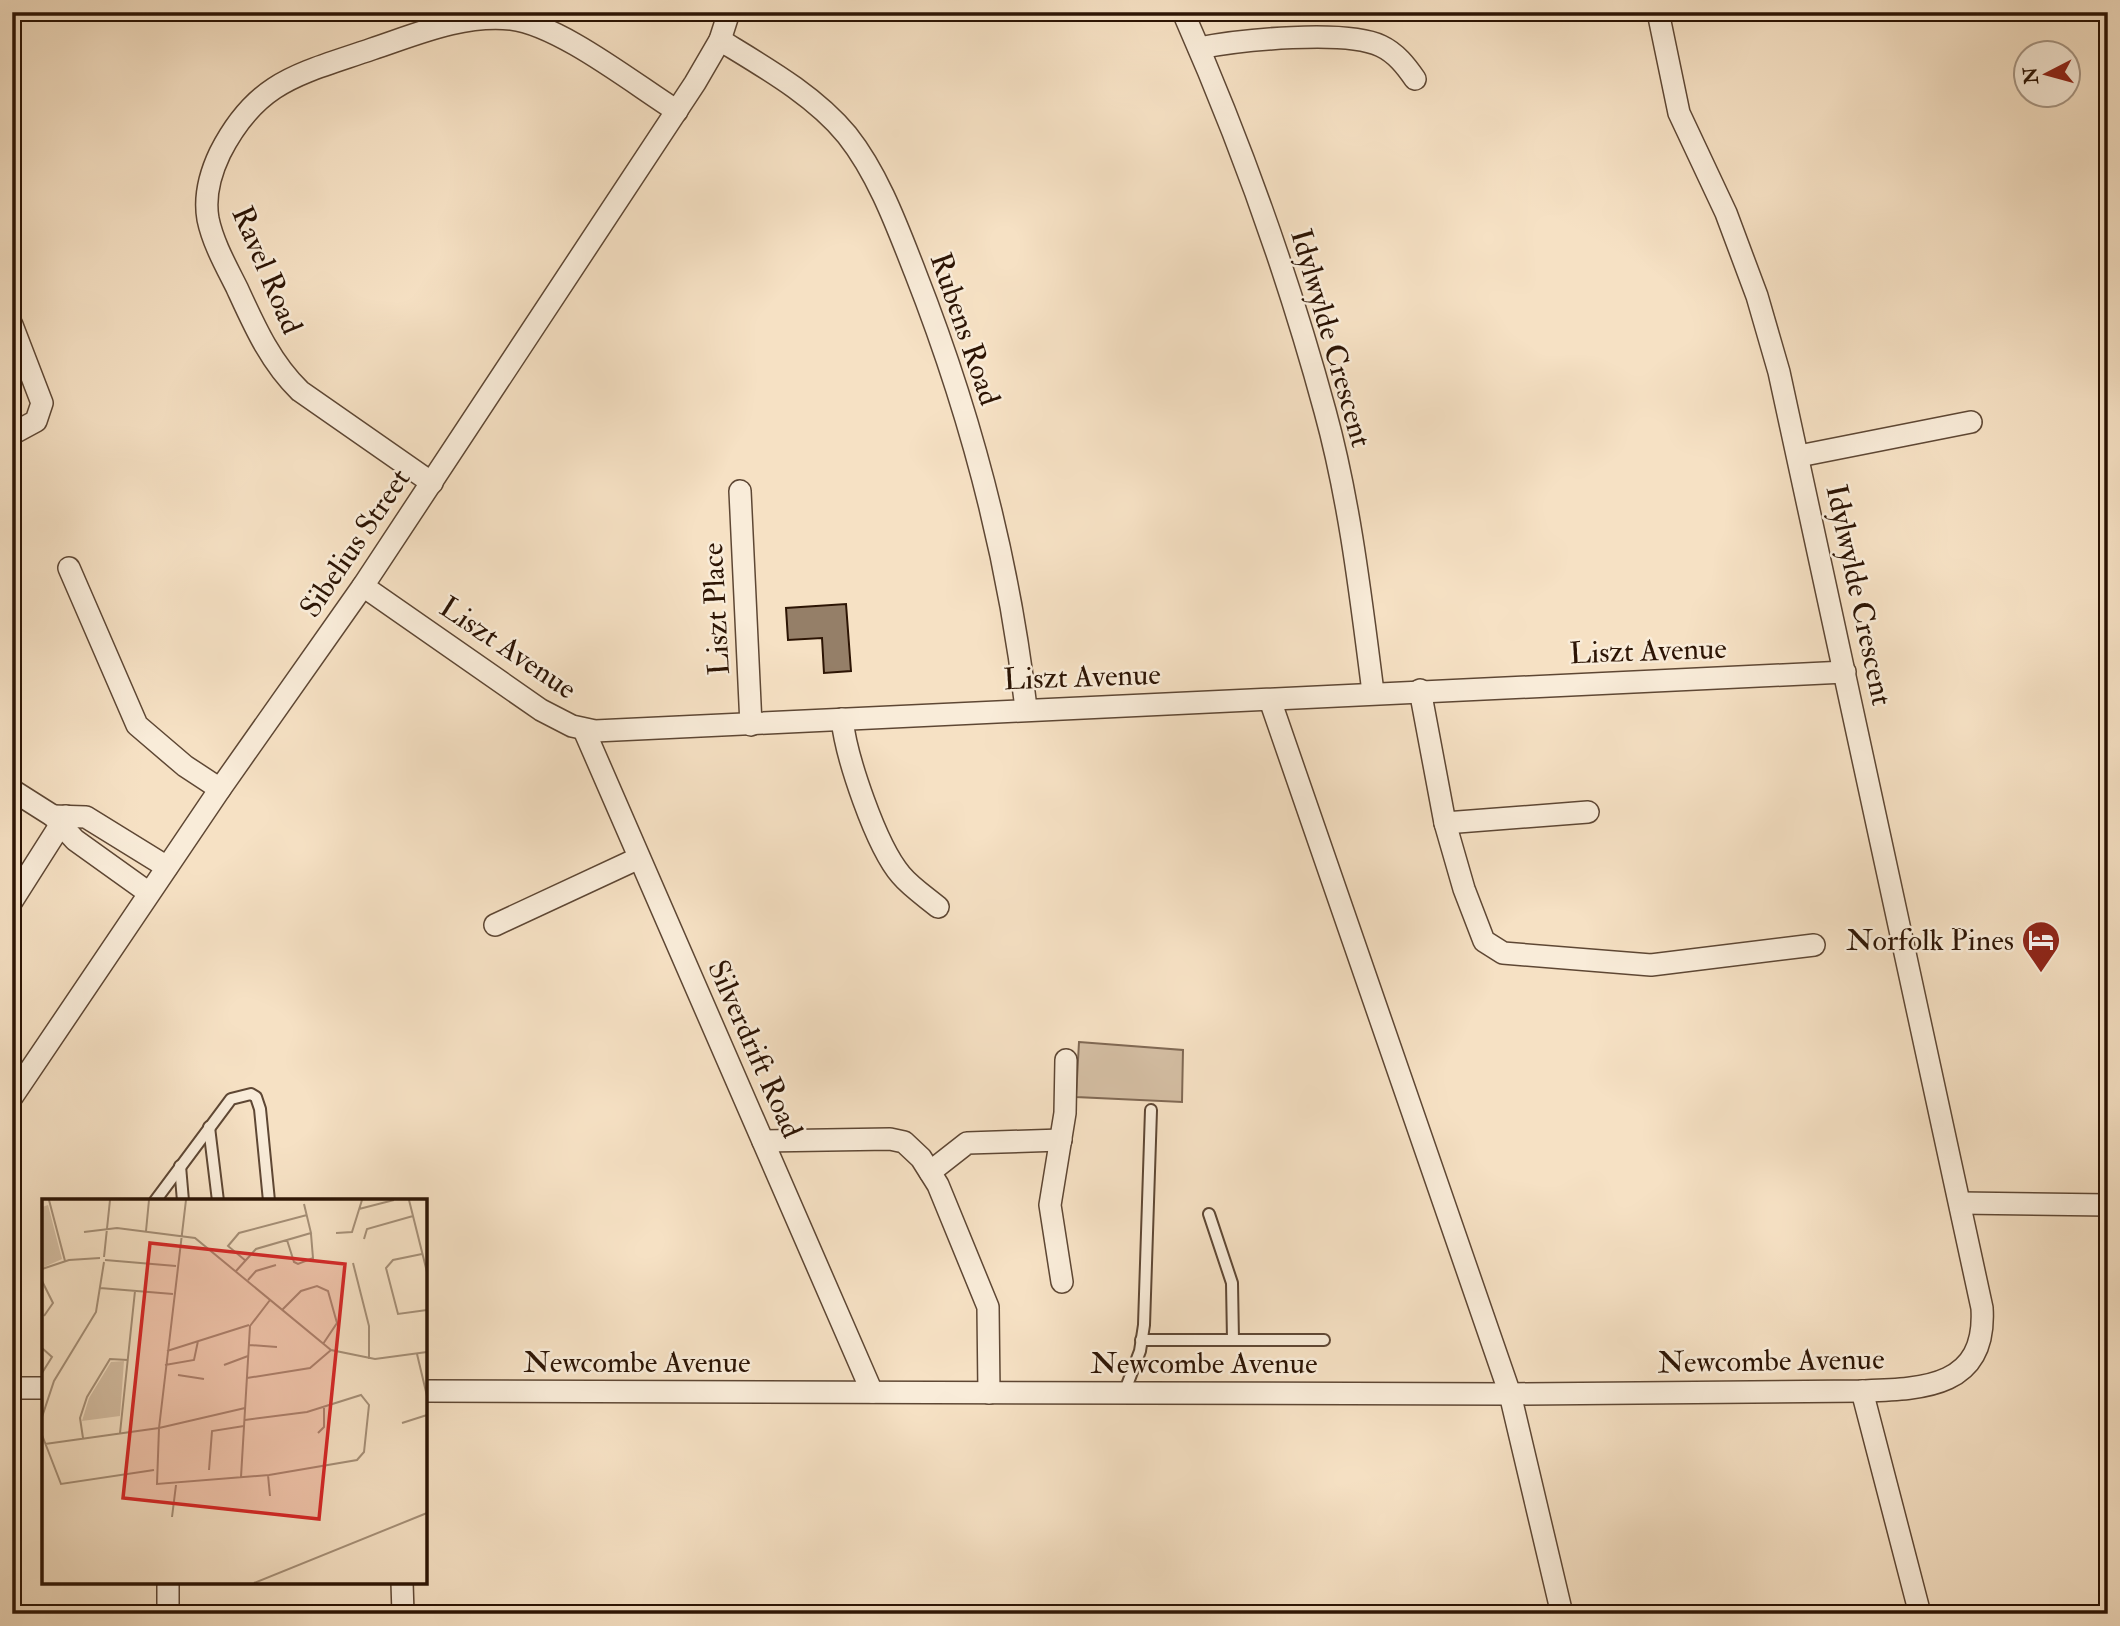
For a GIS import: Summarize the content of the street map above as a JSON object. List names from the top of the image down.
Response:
{
  "streets": {
    "street": [
      "Ravel Road",
      "Rubens Road",
      "Idylwylde Crescent",
      "Sibelius Street",
      "Liszt Place",
      "Liszt Avenue",
      "Silverdrift Road",
      "Newcombe Avenue"
    ]
  },
  "crossings": [
    ["Ravel Road", "Sibelius Street"],
    ["Rubens Road", "Sibelius Street"],
    ["Rubens Road", "Liszt Avenue"],
    ["Idylwylde Crescent", "Liszt Avenue"],
    ["Idylwylde Crescent", "Newcombe Avenue"],
    ["Sibelius Street", "Liszt Avenue"],
    ["Liszt Place", "Liszt Avenue"],
    ["Liszt Avenue", "Silverdrift Road"],
    ["Silverdrift Road", "Newcombe Avenue"]
  ],
  "places": {
    "hotel": ["Norfolk Pines"]
  },
  "north": "left"
}
